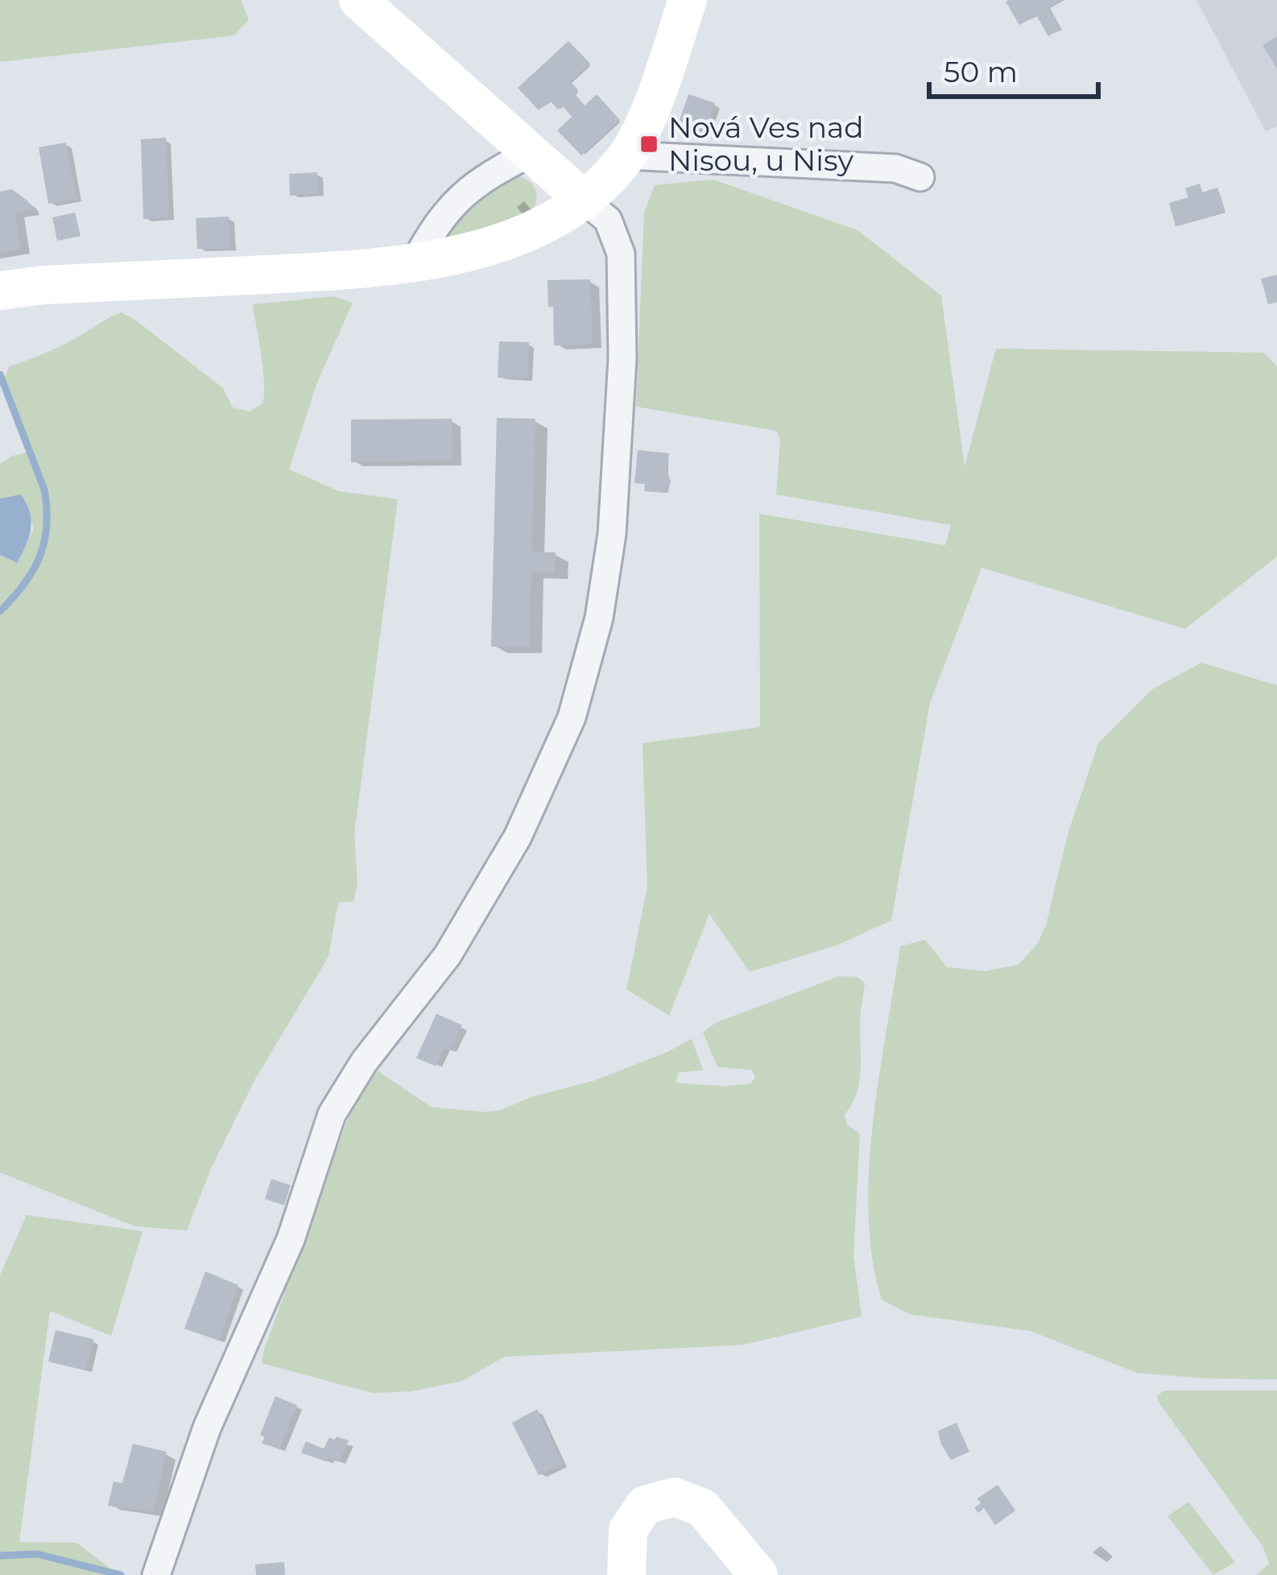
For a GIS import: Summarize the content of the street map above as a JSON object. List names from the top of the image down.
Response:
{
  "places": {
    "transit": ["Nová Ves nad Nisou, u Nisy"]
  },
  "scale_bar": "50 m"
}
